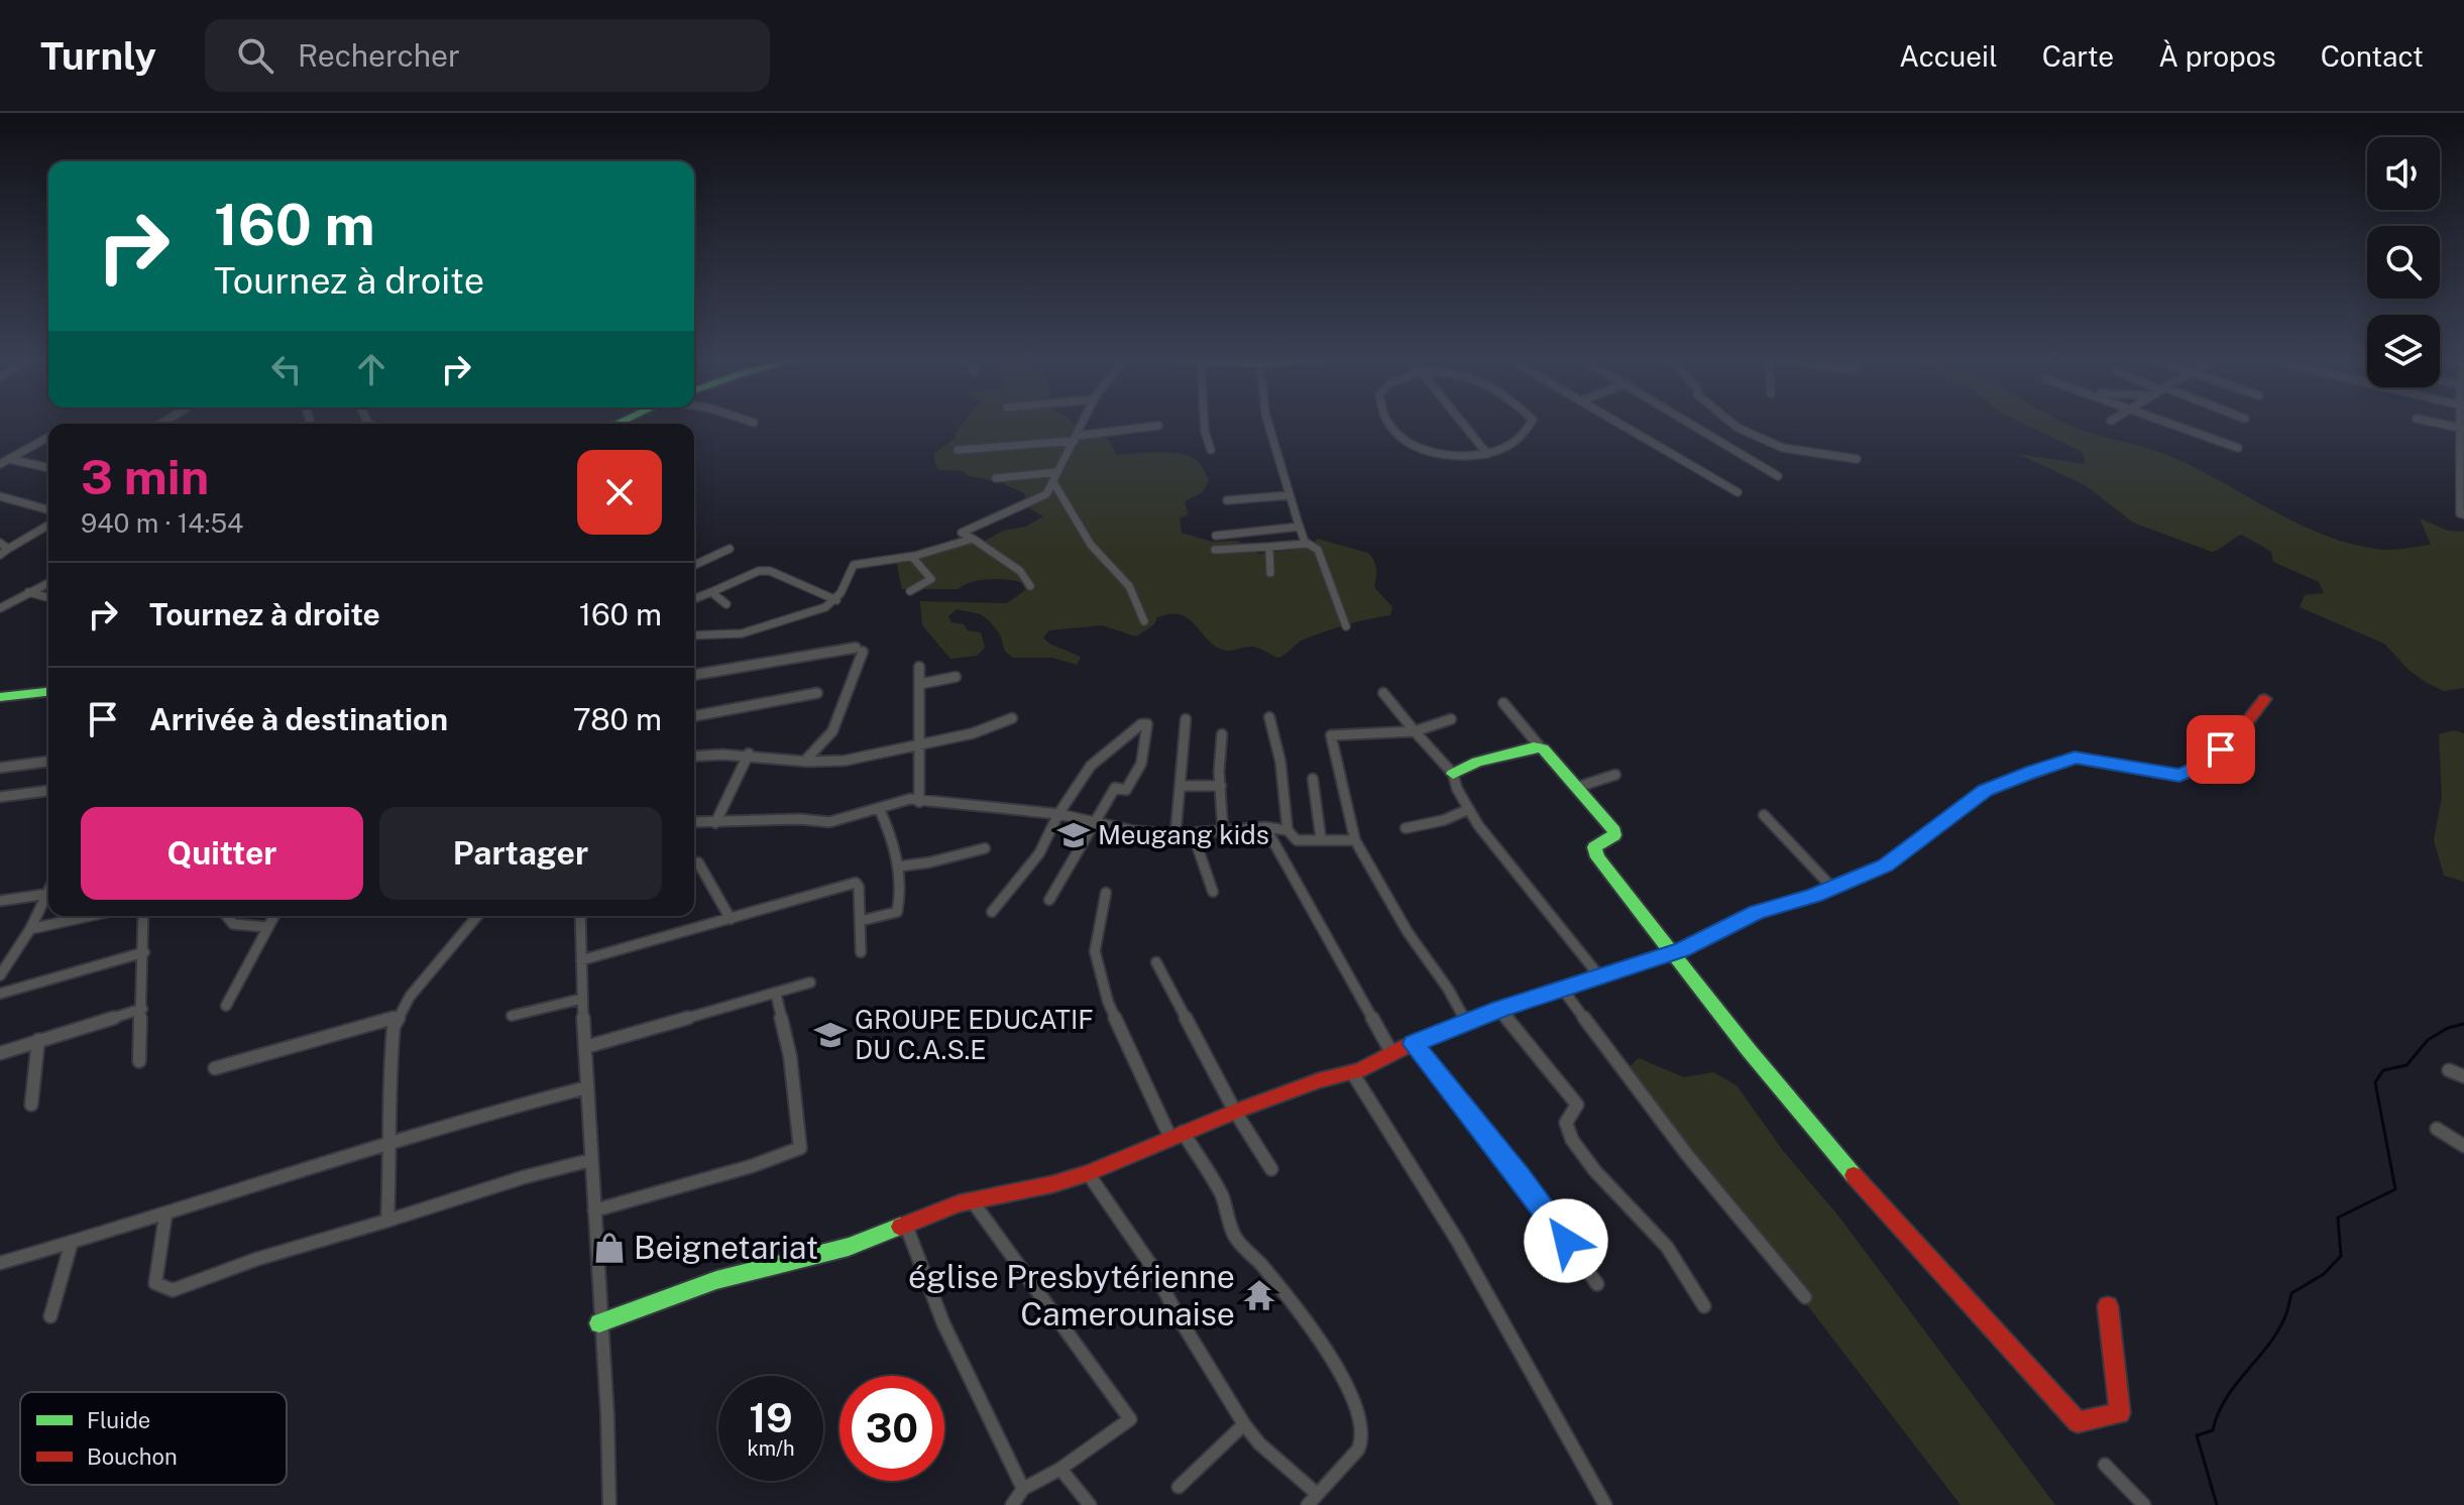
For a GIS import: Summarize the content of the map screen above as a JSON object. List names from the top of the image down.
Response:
{
  "places": {
    "school or university": ["Meugang kids", "GROUPE EDUCATIF DU C.A.S.E"],
    "shop": ["Beignetariat"],
    "temple": ["église Presbytérienne Camerounaise"]
  },
  "legend": ["Fluide", "Bouchon"],
  "page": {
    "header": "Turnly",
    "search": "Rechercher",
    "nav": [
      "Accueil",
      "Carte",
      "À propos",
      "Contact"
    ],
    "turn": ["160 m", "Tournez à droite"],
    "heading": ["3 min", "940 m · 14:54"],
    "list": [
      {
        "name": "Tournez à droite",
        "value": "160 m"
      },
      {
        "name": "Arrivée à destination",
        "value": "780 m"
      }
    ],
    "buttons": ["Quitter", "Partager"],
    "speed": "19 km/h",
    "limit": "30"
  }
}
